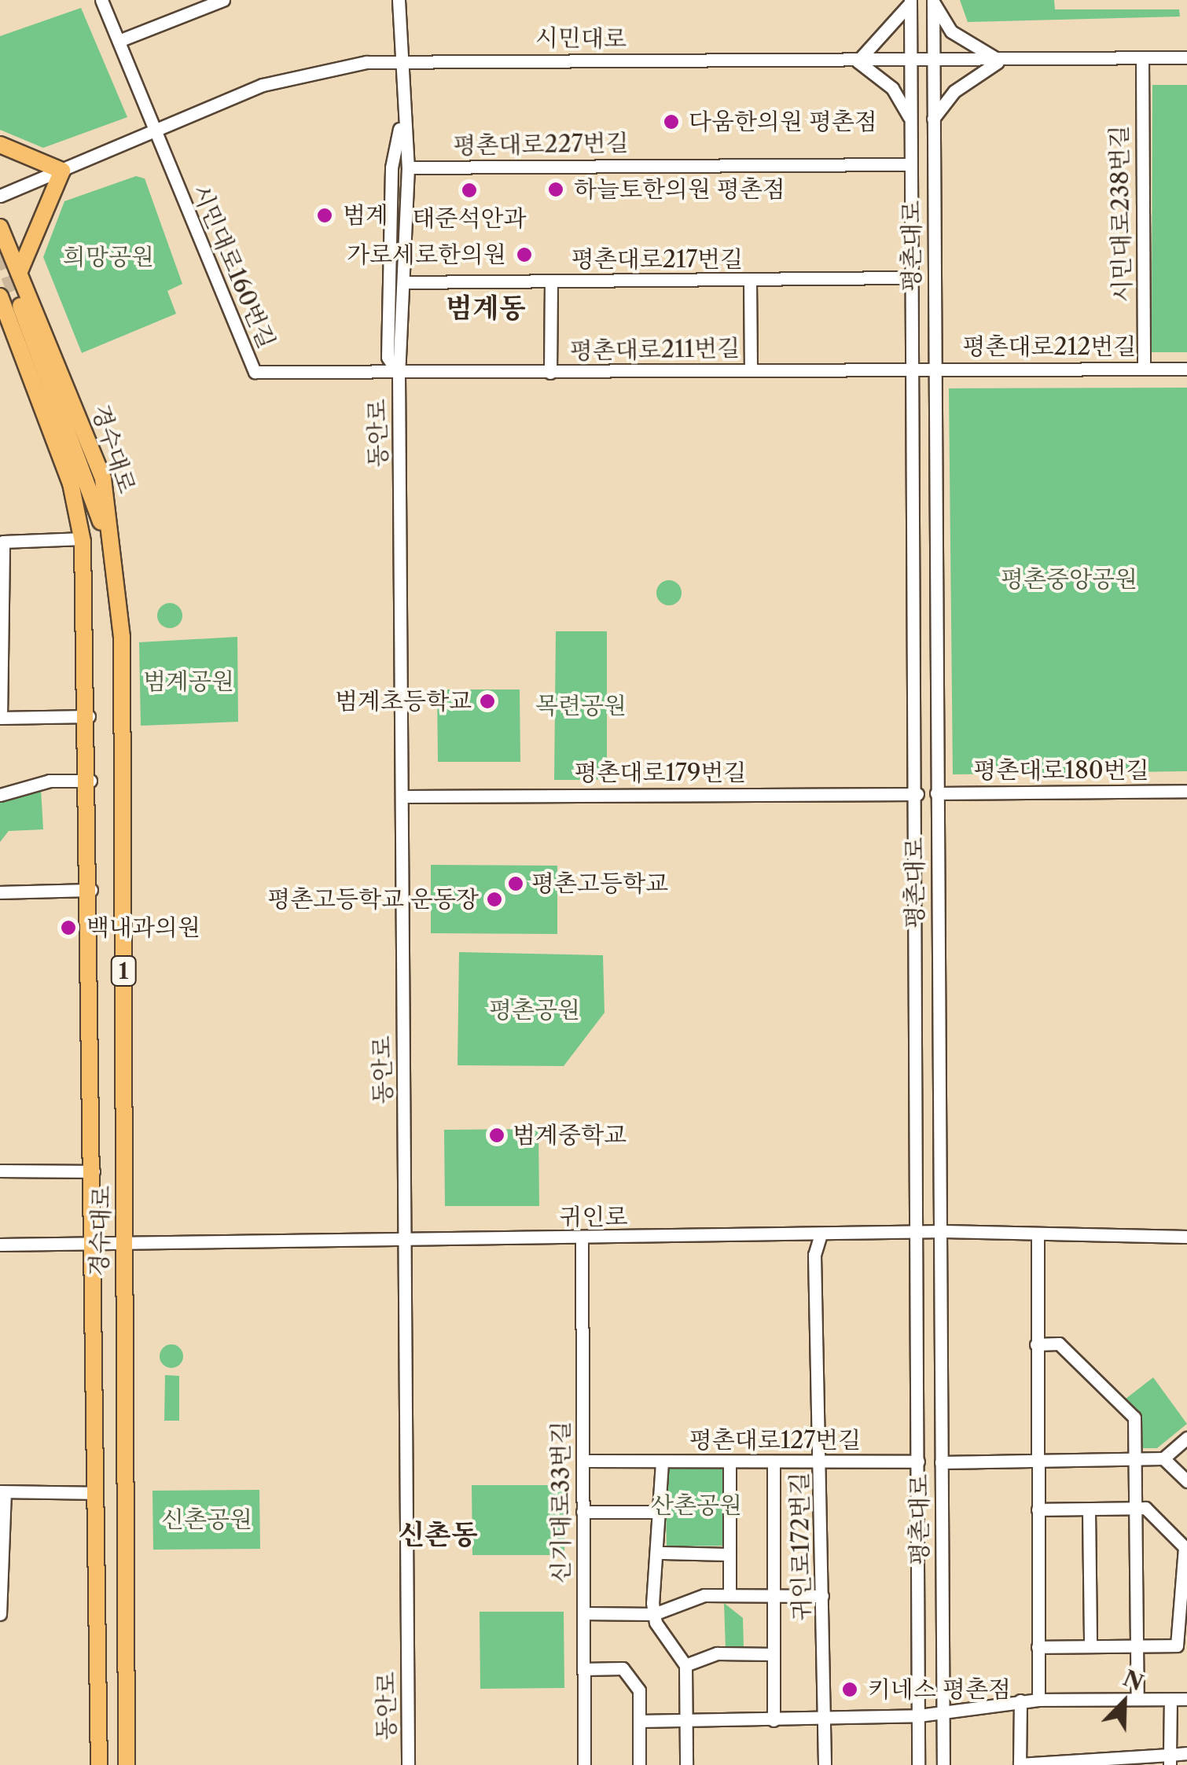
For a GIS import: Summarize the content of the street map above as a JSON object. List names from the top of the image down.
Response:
{
  "streets": {
    "main road": ["경수대로", "1"],
    "street": [
      "시민대로",
      "평촌대로227번길",
      "시민대로238번길",
      "평촌대로",
      "평촌대로217번길",
      "시민대로160번길",
      "평촌대로212번길",
      "평촌대로211번길",
      "동안로",
      "평촌대로180번길",
      "평촌대로179번길",
      "귀인로",
      "평촌대로127번길",
      "신기대로33번길",
      "귀인로172번길"
    ]
  },
  "crossings": [
    ["시민대로", "시민대로238번길"],
    ["시민대로", "평촌대로"],
    ["시민대로", "시민대로160번길"],
    ["시민대로", "동안로"],
    ["평촌대로227번길", "평촌대로"],
    ["평촌대로227번길", "동안로"],
    ["시민대로238번길", "평촌대로212번길"],
    ["평촌대로", "평촌대로217번길"],
    ["평촌대로", "평촌대로212번길"],
    ["평촌대로", "평촌대로211번길"],
    ["평촌대로", "평촌대로180번길"],
    ["평촌대로", "평촌대로179번길"],
    ["평촌대로", "귀인로"],
    ["평촌대로", "평촌대로127번길"],
    ["평촌대로217번길", "동안로"],
    ["시민대로160번길", "평촌대로211번길"],
    ["시민대로160번길", "동안로"],
    ["평촌대로212번길", "평촌대로211번길"],
    ["평촌대로211번길", "동안로"],
    ["동안로", "평촌대로179번길"],
    ["동안로", "귀인로"],
    ["경수대로", "귀인로"],
    ["귀인로", "신기대로33번길"],
    ["귀인로", "귀인로172번길"],
    ["평촌대로127번길", "귀인로172번길"]
  ],
  "districts": ["범계동", "신촌동"],
  "parks": [
    "희망공원",
    "평촌중앙공원",
    "범계공원",
    "목련공원",
    "평촌공원",
    "산촌공원",
    "신촌공원"
  ],
  "places": [
    "다움한의원 평촌점",
    "하늘토한의원 평촌점",
    "태준석안과",
    "범계",
    "가로세로한의원",
    "범계초등학교",
    "평촌고등학교",
    "평촌고등학교 운동장",
    "백내과의원",
    "범계중학교",
    "키네스 평촌점"
  ],
  "north": "top right"
}
